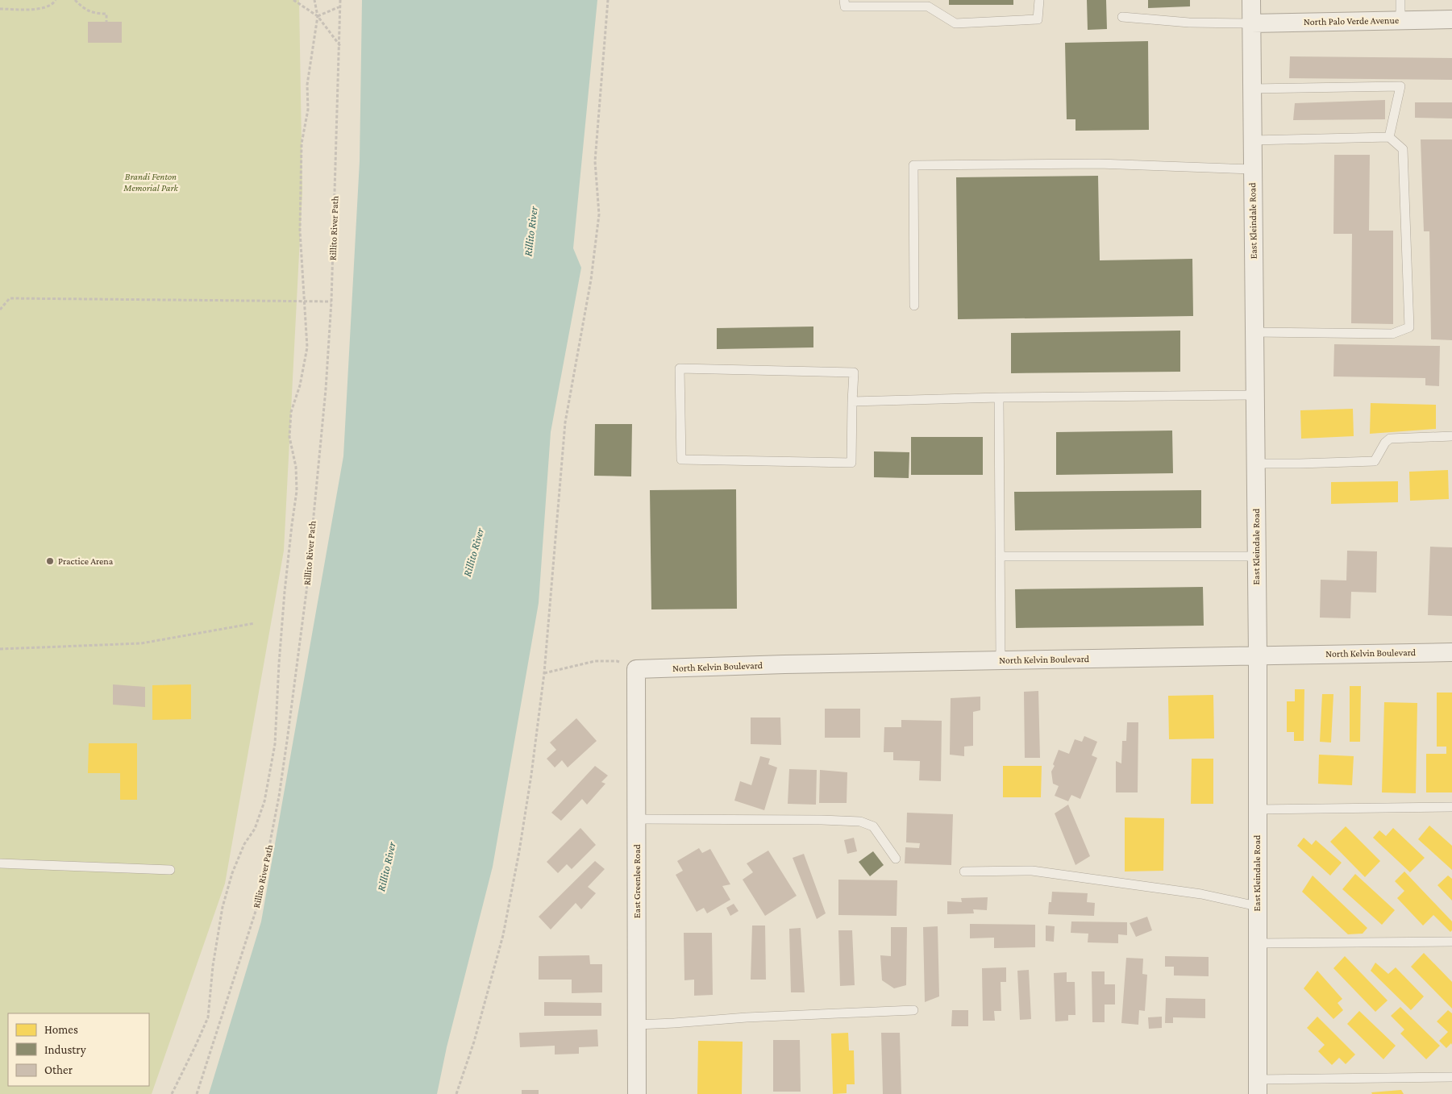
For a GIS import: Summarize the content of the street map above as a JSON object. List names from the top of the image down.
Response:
{
  "streets": {
    "street": [
      "North Palo Verde Avenue",
      "East Kleindale Road",
      "North Kelvin Boulevard",
      "East Greenlee Road"
    ],
    "path": ["Rillito River Path"]
  },
  "crossings": [
    ["North Palo Verde Avenue", "East Kleindale Road"],
    ["East Kleindale Road", "North Kelvin Boulevard"],
    ["North Kelvin Boulevard", "East Greenlee Road"]
  ],
  "water": ["Rillito River"],
  "parks": ["Brandi Fenton Memorial Park"],
  "places": ["Practice Arena"],
  "legend": ["Homes", "Industry", "Other"]
}
